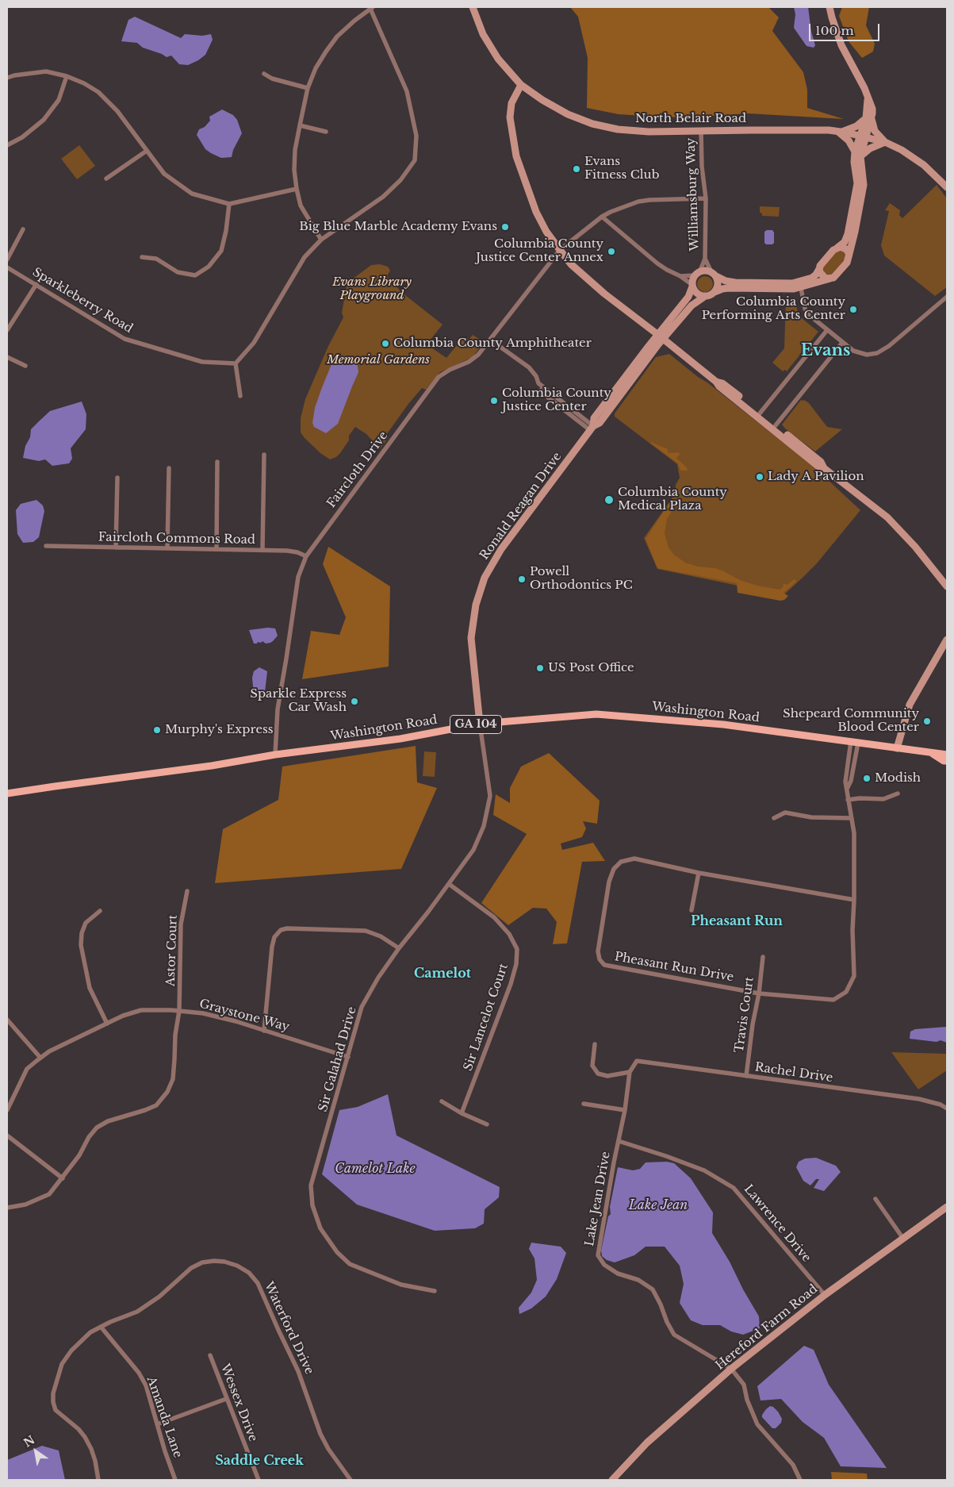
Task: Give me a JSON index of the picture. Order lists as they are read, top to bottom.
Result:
{
  "streets": {
    "main road": ["Washington Road", "GA 104"],
    "street": [
      "North Belair Road",
      "Williamsburg Way",
      "Sparkleberry Road",
      "Faircloth Drive",
      "Ronald Reagan Drive",
      "Faircloth Commons Road",
      "Astor Court",
      "Pheasant Run Drive",
      "Travis Court",
      "Graystone Way",
      "Sir Lancelot Court",
      "Sir Galahad Drive",
      "Rachel Drive",
      "Lake Jean Drive",
      "Lawrence Drive",
      "Hereford Farm Road",
      "Waterford Drive",
      "Wessex Drive",
      "Amanda Lane"
    ]
  },
  "crossings": [
    ["North Belair Road", "Williamsburg Way"],
    ["North Belair Road", "Ronald Reagan Drive"],
    ["Williamsburg Way", "Faircloth Drive"],
    ["Williamsburg Way", "Ronald Reagan Drive"],
    ["Faircloth Drive", "Faircloth Commons Road"],
    ["Faircloth Drive", "Washington Road"],
    ["Ronald Reagan Drive", "Washington Road"],
    ["Ronald Reagan Drive", "Sir Galahad Drive"],
    ["Washington Road", "Pheasant Run Drive"],
    ["Washington Road", "Sir Galahad Drive"],
    ["Astor Court", "Graystone Way"],
    ["Pheasant Run Drive", "Travis Court"],
    ["Travis Court", "Rachel Drive"],
    ["Graystone Way", "Sir Galahad Drive"],
    ["Sir Lancelot Court", "Sir Galahad Drive"],
    ["Rachel Drive", "Lake Jean Drive"],
    ["Lake Jean Drive", "Lawrence Drive"],
    ["Lake Jean Drive", "Hereford Farm Road"],
    ["Lawrence Drive", "Hereford Farm Road"],
    ["Waterford Drive", "Amanda Lane"]
  ],
  "districts": [
    "Evans",
    "Pheasant Run",
    "Camelot",
    "Saddle Creek"
  ],
  "water": ["Camelot Lake", "Lake Jean"],
  "parks": ["Evans Library Playground", "Memorial Gardens"],
  "places": [
    "Evans Fitness Club",
    "Big Blue Marble Academy Evans",
    "Columbia County Justice Center Annex",
    "Columbia County Performing Arts Center",
    "Columbia County Amphitheater",
    "Columbia County Justice Center",
    "Lady A Pavilion",
    "Columbia County Medical Plaza",
    "Powell Orthodontics PC",
    "US Post Office",
    "Sparkle Express Car Wash",
    "Shepeard Community Blood Center",
    "Murphy's Express",
    "Modish"
  ],
  "scale_bar": "100 m",
  "north": "top left"
}
